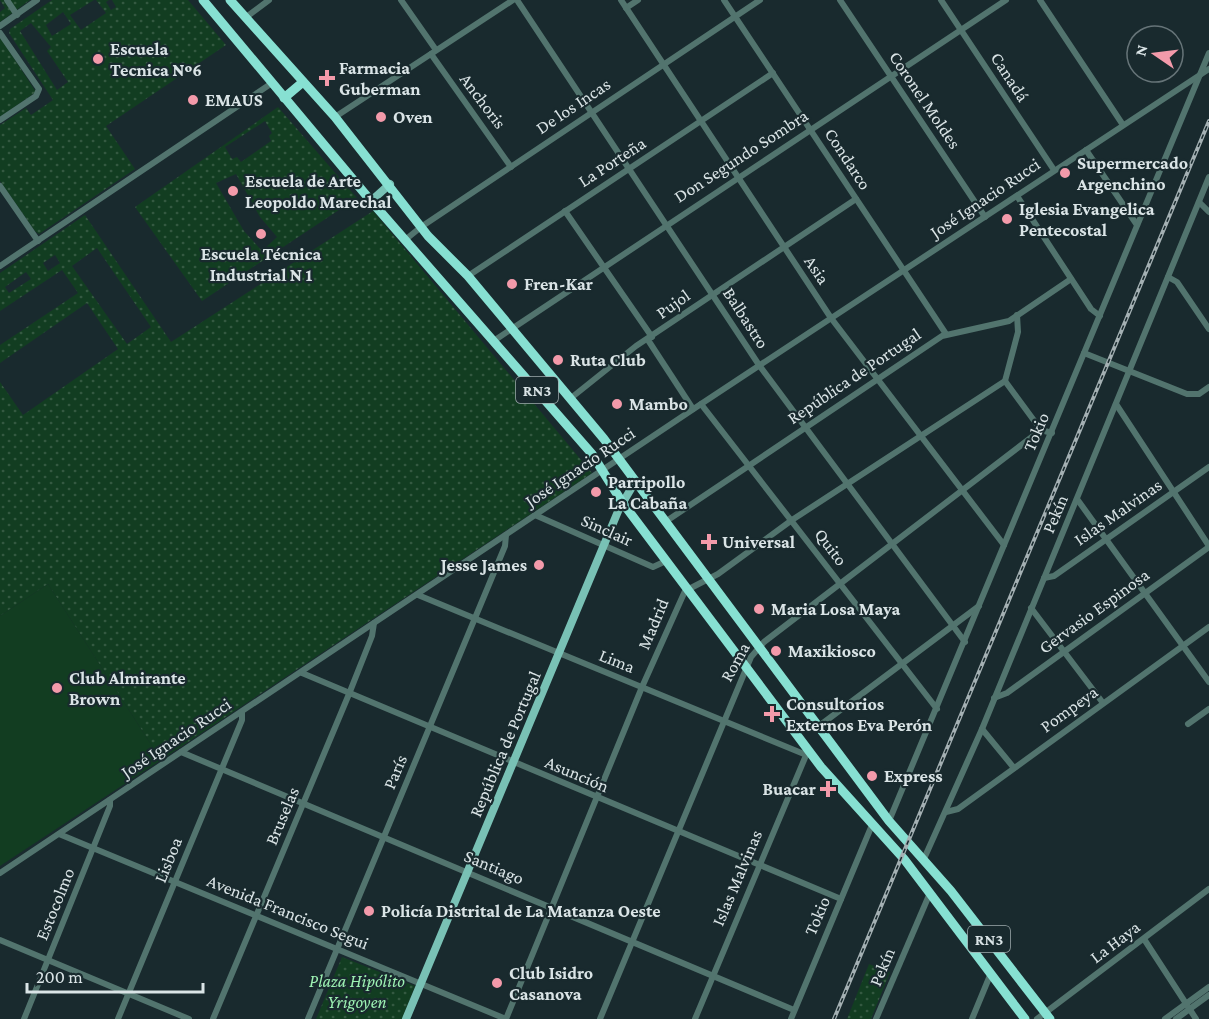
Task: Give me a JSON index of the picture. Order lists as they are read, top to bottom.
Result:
{
  "streets": {
    "highway": ["RN3"],
    "main road": ["República de Portugal"],
    "street": [
      "Canadá",
      "Coronel Moldes",
      "Anchoris",
      "De los Incas",
      "Don Segundo Sombra",
      "Condarco",
      "La Porteña",
      "José Ignacio Rucci",
      "Asia",
      "Pujol",
      "Balbastro",
      "Tokio",
      "Islas Malvinas",
      "Pekín",
      "Sinclair",
      "Quito",
      "Gervasio Espinosa",
      "Madrid",
      "Lima",
      "Roma",
      "Pompeya",
      "París",
      "Asunción",
      "Bruselas",
      "Lisboa",
      "Santiago",
      "Estocolmo",
      "Avenida Francisco Segui",
      "La Haya"
    ]
  },
  "crossings": [
    ["Canadá", "Don Segundo Sombra"],
    ["Canadá", "José Ignacio Rucci"],
    ["Coronel Moldes", "Don Segundo Sombra"],
    ["Coronel Moldes", "José Ignacio Rucci"],
    ["Anchoris", "De los Incas"],
    ["De los Incas", "Condarco"],
    ["De los Incas", "Asia"],
    ["De los Incas", "Balbastro"],
    ["De los Incas", "RN3"],
    ["Don Segundo Sombra", "Condarco"],
    ["Don Segundo Sombra", "Asia"],
    ["Don Segundo Sombra", "Balbastro"],
    ["Don Segundo Sombra", "RN3"],
    ["Condarco", "La Porteña"],
    ["Condarco", "José Ignacio Rucci"],
    ["Condarco", "Pujol"],
    ["Condarco", "República de Portugal"],
    ["La Porteña", "Asia"],
    ["La Porteña", "Balbastro"],
    ["La Porteña", "RN3"],
    ["José Ignacio Rucci", "Asia"],
    ["José Ignacio Rucci", "Balbastro"],
    ["José Ignacio Rucci", "RN3"],
    ["José Ignacio Rucci", "Tokio"],
    ["José Ignacio Rucci", "Sinclair"],
    ["José Ignacio Rucci", "Quito"],
    ["José Ignacio Rucci", "Lima"],
    ["José Ignacio Rucci", "París"],
    ["José Ignacio Rucci", "Asunción"],
    ["José Ignacio Rucci", "Bruselas"],
    ["José Ignacio Rucci", "Lisboa"],
    ["José Ignacio Rucci", "Santiago"],
    ["José Ignacio Rucci", "Estocolmo"],
    ["José Ignacio Rucci", "Avenida Francisco Segui"],
    ["Asia", "Pujol"],
    ["Asia", "República de Portugal"],
    ["Asia", "Tokio"],
    ["Asia", "Madrid"],
    ["Asia", "Roma"],
    ["Pujol", "Balbastro"],
    ["Pujol", "RN3"],
    ["Balbastro", "República de Portugal"],
    ["Balbastro", "Tokio"],
    ["Balbastro", "Madrid"],
    ["Balbastro", "Roma"],
    ["República de Portugal", "RN3"],
    ["República de Portugal", "Sinclair"],
    ["República de Portugal", "Quito"],
    ["República de Portugal", "Lima"],
    ["República de Portugal", "Asunción"],
    ["República de Portugal", "Santiago"],
    ["República de Portugal", "Avenida Francisco Segui"],
    ["RN3", "Tokio"],
    ["RN3", "Islas Malvinas"],
    ["RN3", "Pekín"],
    ["RN3", "Sinclair"],
    ["RN3", "Madrid"],
    ["RN3", "Lima"],
    ["RN3", "Roma"],
    ["RN3", "La Haya"],
    ["Tokio", "Quito"],
    ["Tokio", "Asunción"],
    ["Tokio", "Santiago"],
    ["Islas Malvinas", "Pekín"],
    ["Islas Malvinas", "Lima"],
    ["Islas Malvinas", "Asunción"],
    ["Islas Malvinas", "Santiago"],
    ["Pekín", "Gervasio Espinosa"],
    ["Pekín", "Pompeya"],
    ["Quito", "Madrid"],
    ["Quito", "Roma"],
    ["Madrid", "Lima"],
    ["Madrid", "Asunción"],
    ["Madrid", "Santiago"],
    ["Madrid", "Avenida Francisco Segui"],
    ["Lima", "Roma"],
    ["Lima", "París"],
    ["Roma", "Asunción"],
    ["Roma", "Santiago"],
    ["París", "Asunción"],
    ["París", "Santiago"],
    ["París", "Avenida Francisco Segui"],
    ["Asunción", "Bruselas"],
    ["Bruselas", "Santiago"],
    ["Bruselas", "Avenida Francisco Segui"],
    ["Lisboa", "Santiago"],
    ["Lisboa", "Avenida Francisco Segui"],
    ["Estocolmo", "Avenida Francisco Segui"]
  ],
  "parks": ["Plaza Hipólito Yrigoyen"],
  "places": {
    "other": [
      "Escuela Tecnica Nº6",
      "EMAUS",
      "Oven",
      "Supermercado Argenchino",
      "Escuela de Arte Leopoldo Marechal",
      "Iglesia Evangelica Pentecostal",
      "Escuela Técnica Industrial N 1",
      "Fren-Kar",
      "Ruta Club",
      "Mambo",
      "Parripollo La Cabaña",
      "Jesse James",
      "Maria Losa Maya",
      "Maxikiosco",
      "Club Almirante Brown",
      "Express",
      "Policía Distrital de La Matanza Oeste",
      "Club Isidro Casanova"
    ],
    "health": [
      "Farmacia Guberman",
      "Universal",
      "Consultorios Externos Eva Perón",
      "Buacar"
    ]
  },
  "scale_bar": "200 m",
  "north": "left"
}
